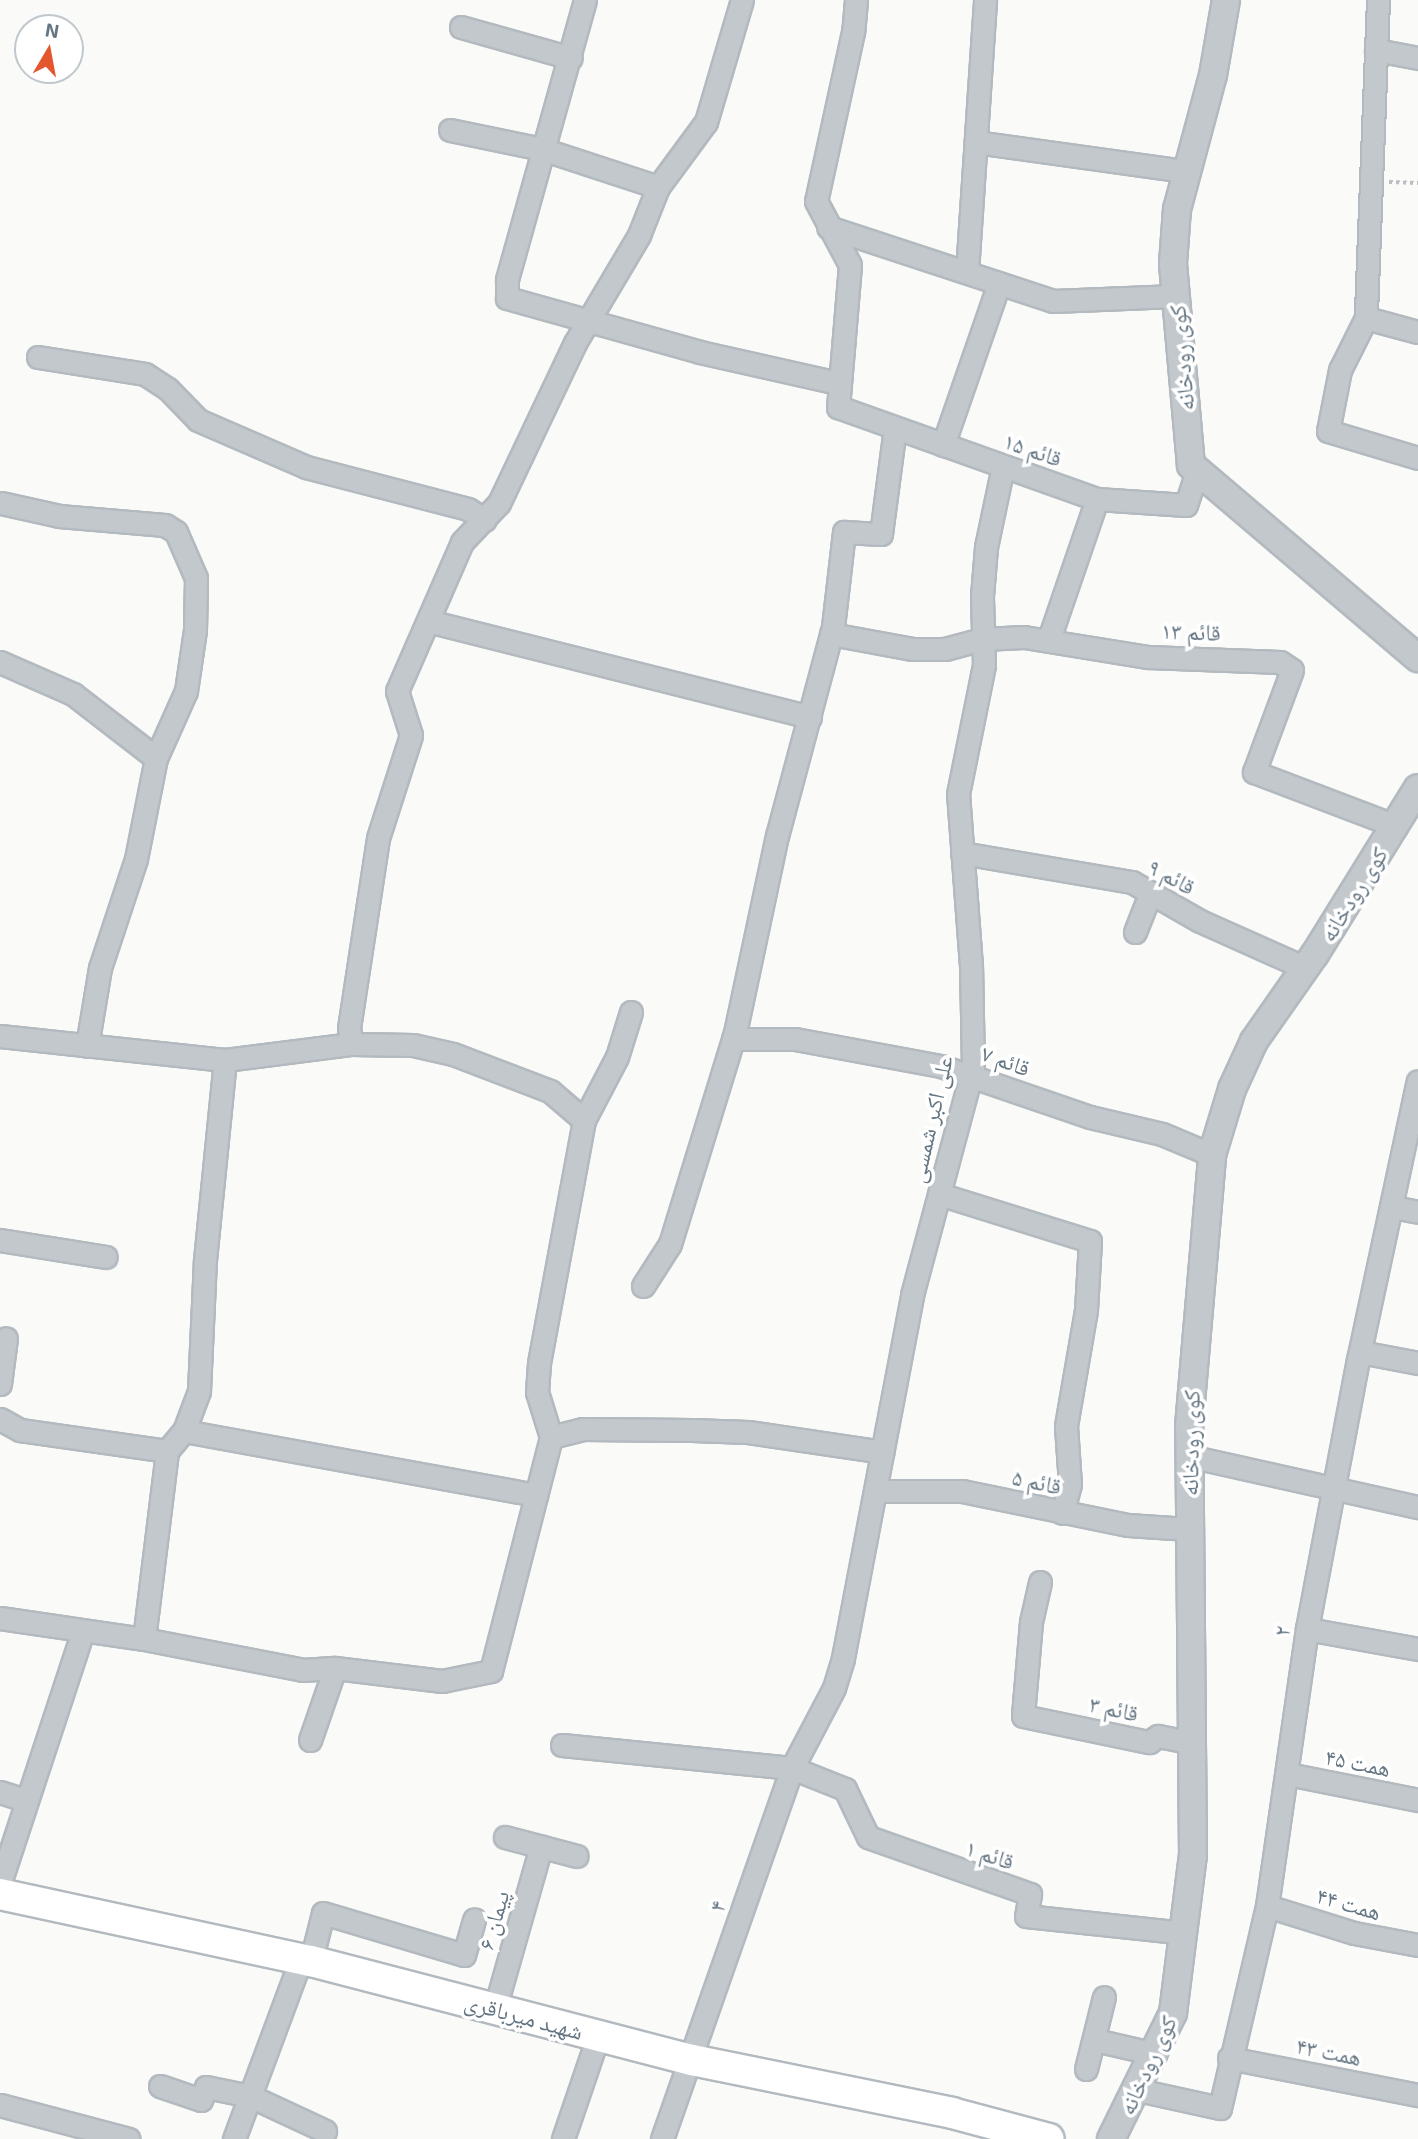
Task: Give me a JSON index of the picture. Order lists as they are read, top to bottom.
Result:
{
  "streets": {
    "main road": ["شهید میرباقری"],
    "street": [
      "کوی رودخانه",
      "قائم ۱۵",
      "قائم ۱۳",
      "قائم ۹",
      "قائم ۷",
      "علی اکبر شمسی",
      "قائم ۵",
      "۲",
      "قائم ۳",
      "همت ۴۵",
      "قائم ۱",
      "همت ۴۴",
      "۴",
      "پیمان ۶",
      "همت ۴۳"
    ]
  },
  "crossings": [
    ["کوی رودخانه", "قائم ۱۵"],
    ["کوی رودخانه", "قائم ۱۳"],
    ["کوی رودخانه", "قائم ۹"],
    ["کوی رودخانه", "قائم ۷"],
    ["کوی رودخانه", "قائم ۵"],
    ["کوی رودخانه", "۲"],
    ["کوی رودخانه", "قائم ۳"],
    ["کوی رودخانه", "قائم ۱"],
    ["قائم ۱۵", "علی اکبر شمسی"],
    ["قائم ۱۳", "علی اکبر شمسی"],
    ["قائم ۹", "علی اکبر شمسی"],
    ["قائم ۷", "علی اکبر شمسی"],
    ["علی اکبر شمسی", "قائم ۵"],
    ["علی اکبر شمسی", "قائم ۱"],
    ["علی اکبر شمسی", "۴"],
    ["۲", "همت ۴۵"],
    ["۲", "همت ۴۴"],
    ["۲", "همت ۴۳"],
    ["قائم ۱", "۴"],
    ["۴", "شهید میرباقری"],
    ["پیمان ۶", "شهید میرباقری"]
  ],
  "north": "top"
}
